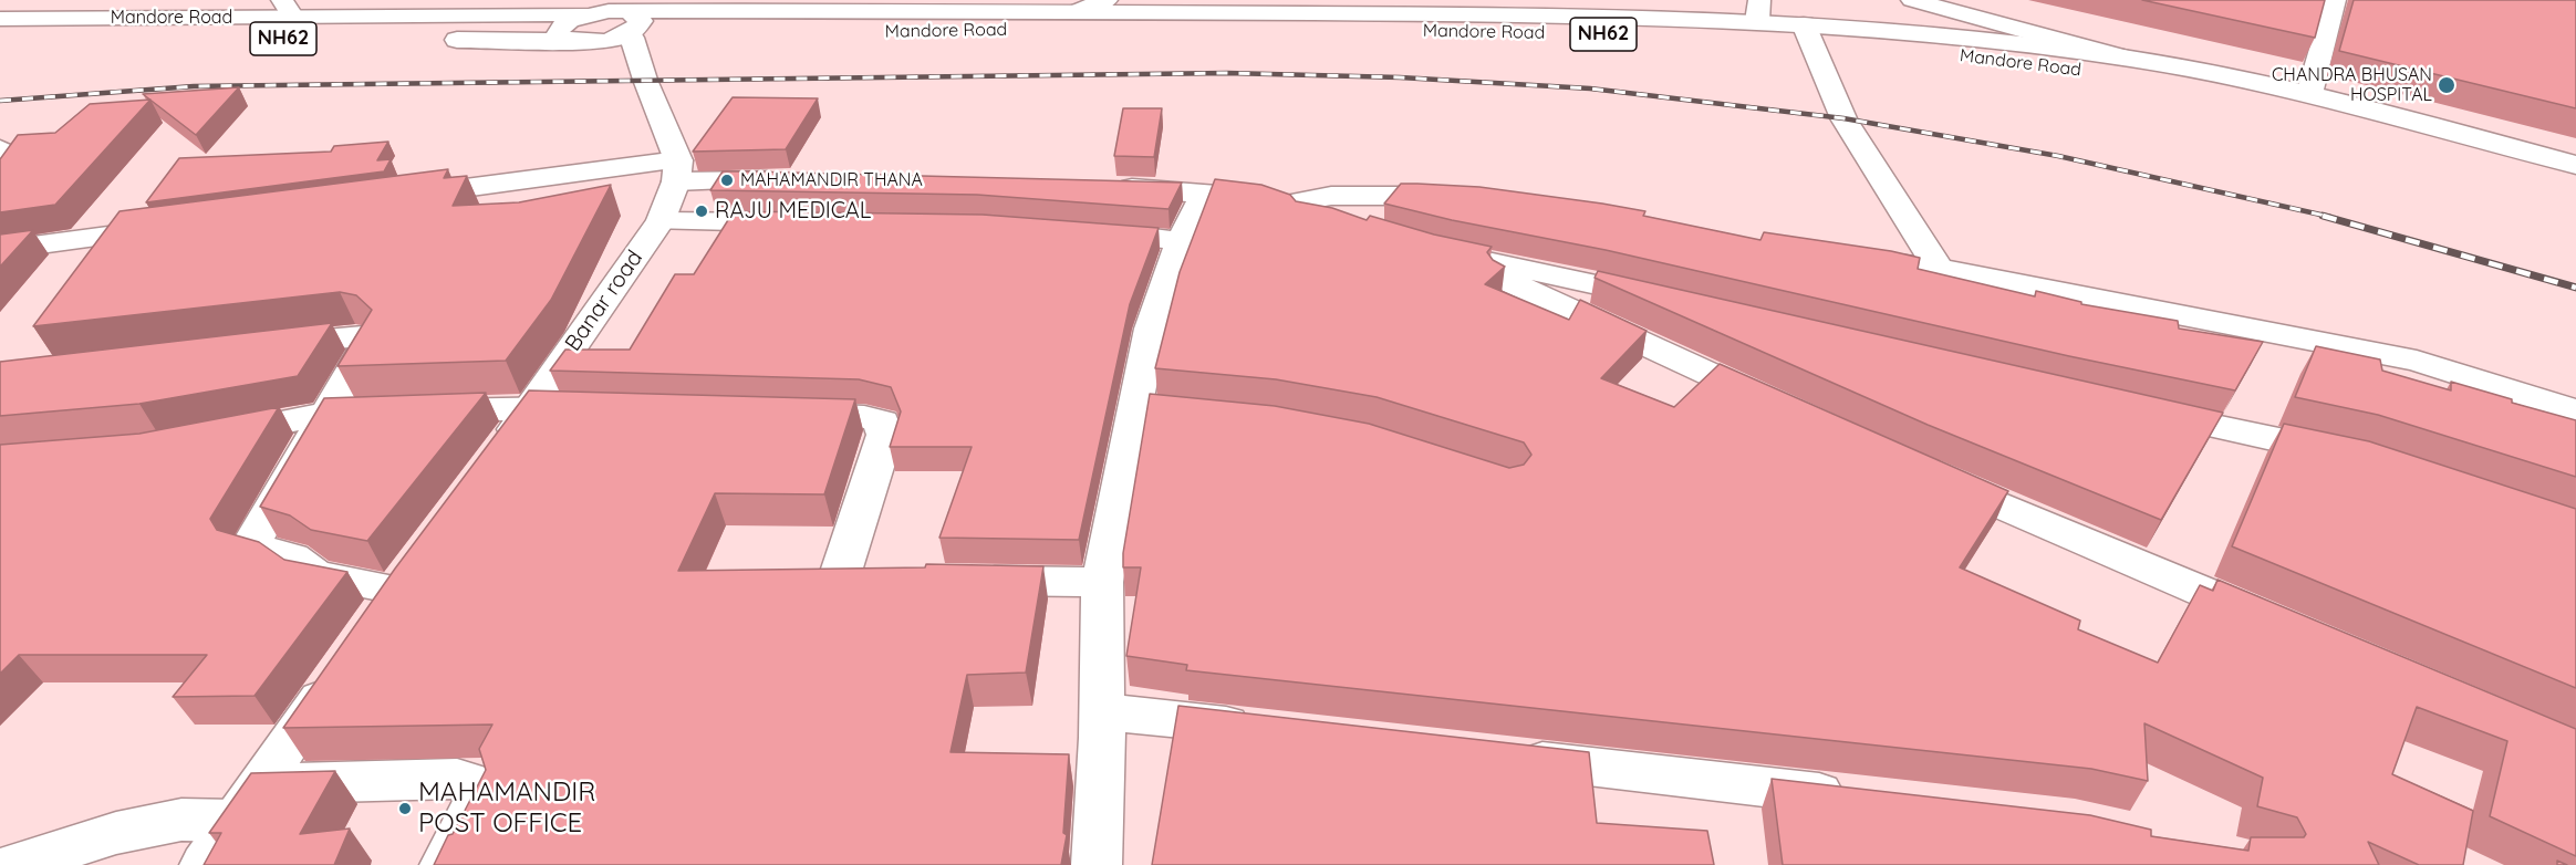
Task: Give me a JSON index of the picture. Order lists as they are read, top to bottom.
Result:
{
  "streets": {
    "main road": ["Mandore Road", "NH62", "Banar road"]
  },
  "places": [
    "CHANDRA BHUSAN HOSPITAL",
    "MAHAMANDIR THANA",
    "RAJU MEDICAL",
    "MAHAMANDIR POST OFFICE"
  ]
}
